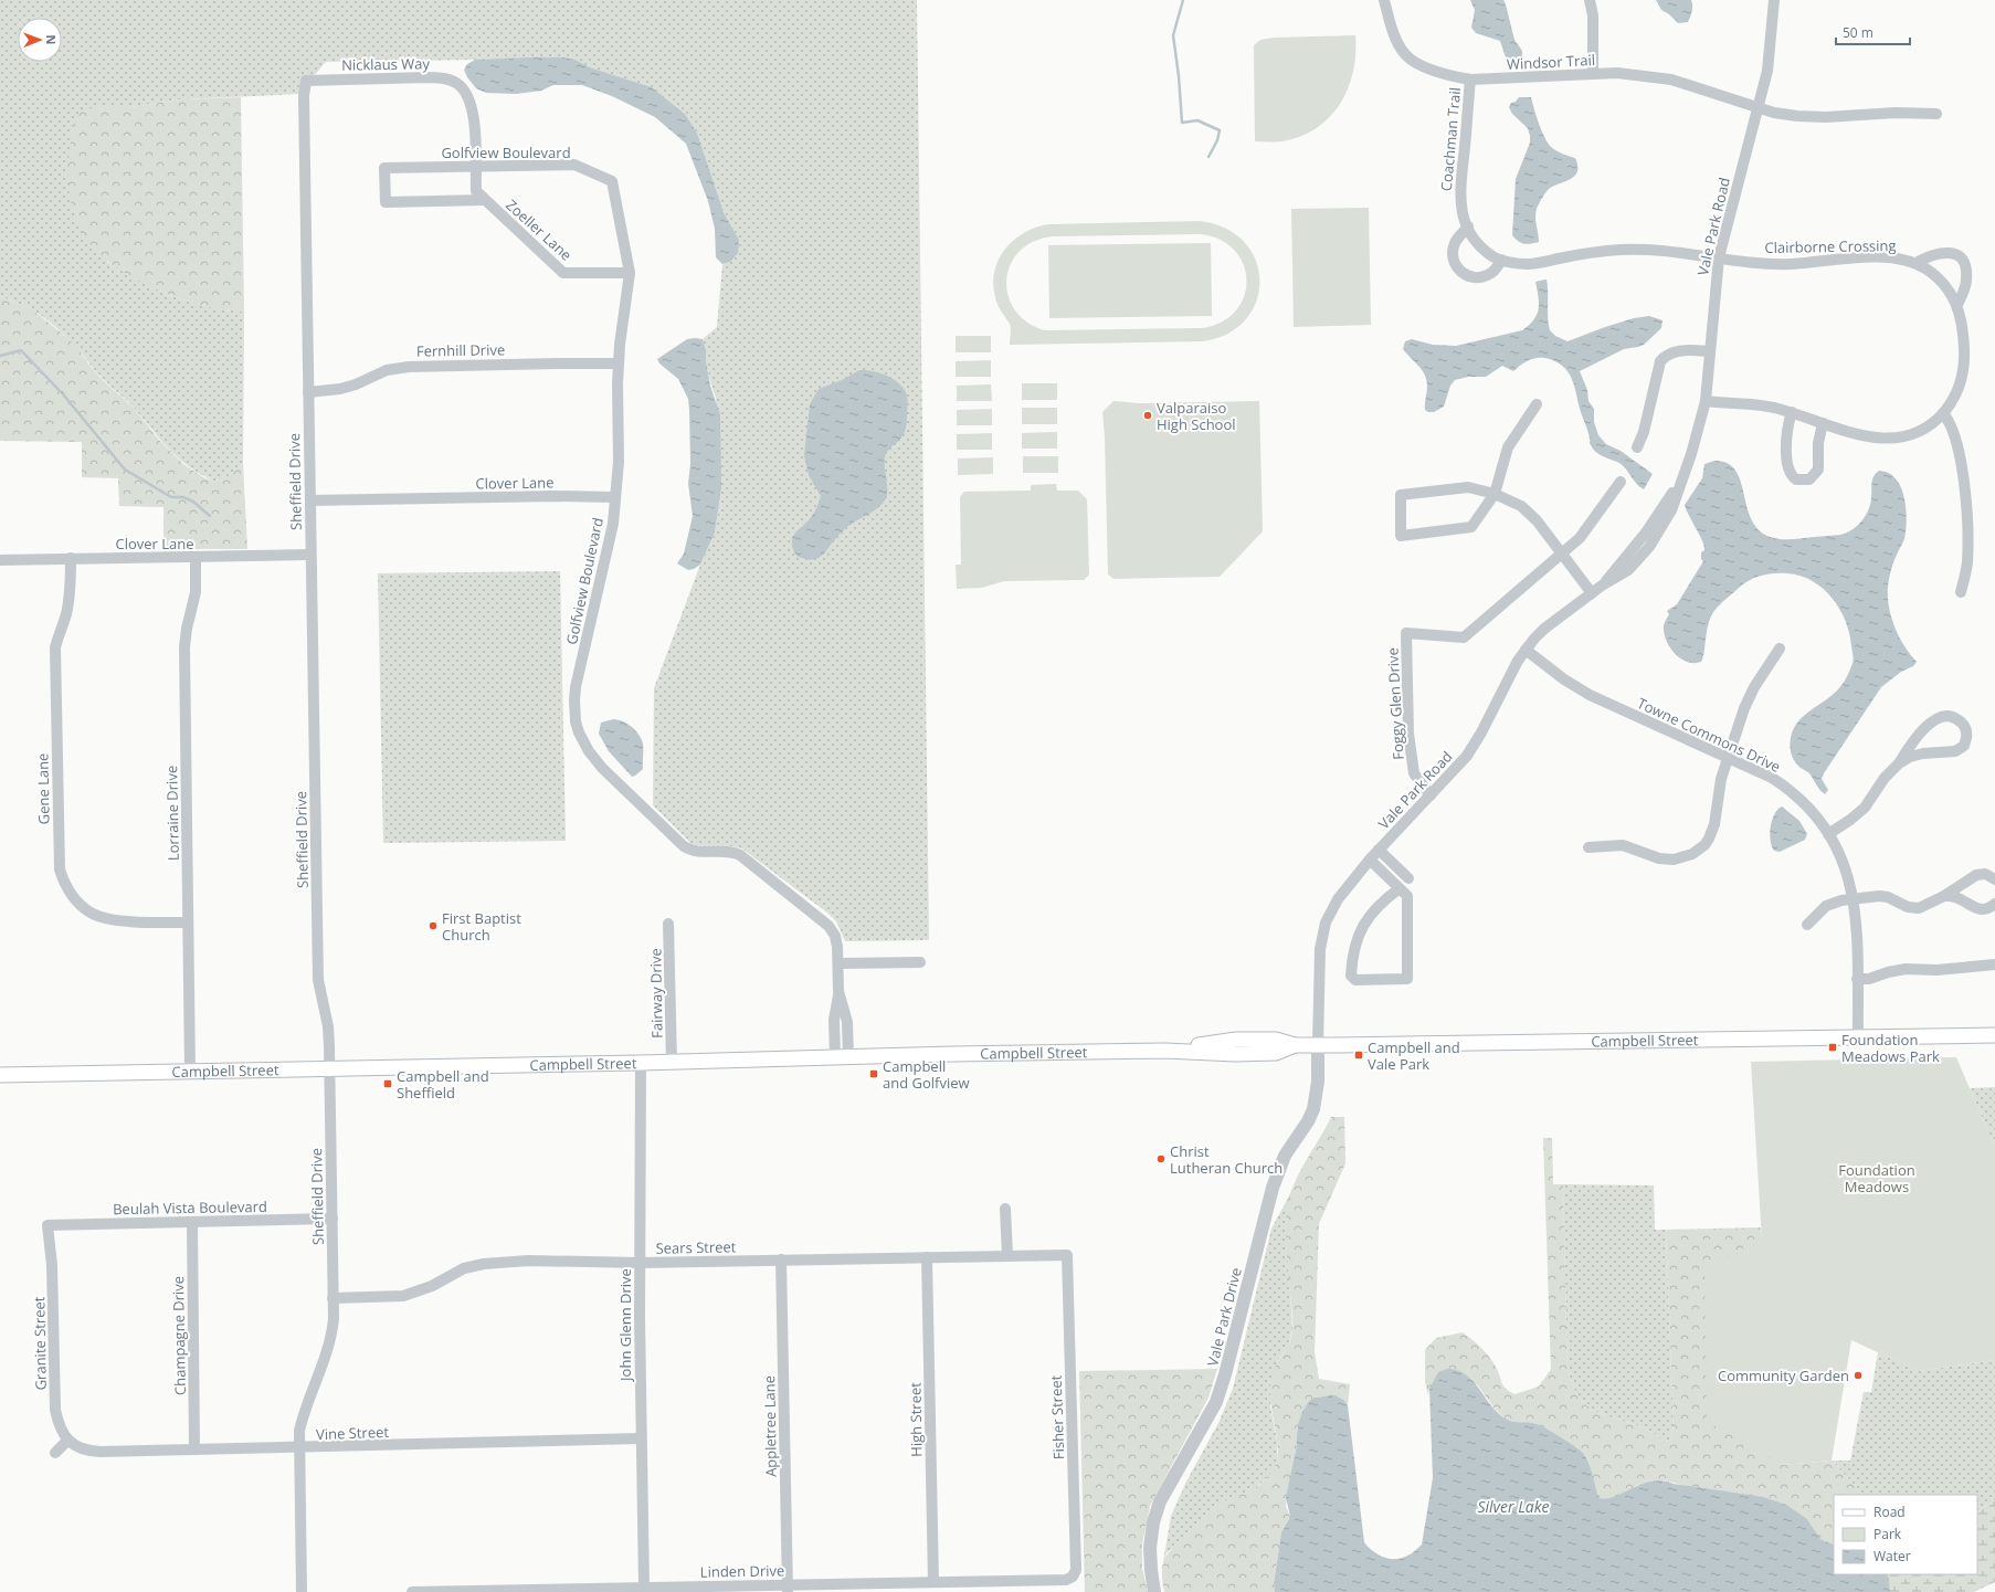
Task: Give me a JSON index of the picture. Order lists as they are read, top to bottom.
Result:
{
  "streets": {
    "main road": ["Campbell Street"],
    "street": [
      "Windsor Trail",
      "Nicklaus Way",
      "Coachman Trail",
      "Golfview Boulevard",
      "Vale Park Road",
      "Zoeller Lane",
      "Clairborne Crossing",
      "Fernhill Drive",
      "Sheffield Drive",
      "Clover Lane",
      "Foggy Glen Drive",
      "Towne Commons Drive",
      "Gene Lane",
      "Lorraine Drive",
      "Fairway Drive",
      "Beulah Vista Boulevard",
      "Sears Street",
      "Vale Park Drive",
      "John Glenn Drive",
      "Champagne Drive",
      "Granite Street",
      "Fisher Street",
      "High Street",
      "Appletree Lane",
      "Vine Street",
      "Linden Drive"
    ]
  },
  "crossings": [
    ["Windsor Trail", "Coachman Trail"],
    ["Windsor Trail", "Vale Park Road"],
    ["Nicklaus Way", "Golfview Boulevard"],
    ["Nicklaus Way", "Zoeller Lane"],
    ["Nicklaus Way", "Sheffield Drive"],
    ["Coachman Trail", "Vale Park Road"],
    ["Coachman Trail", "Clairborne Crossing"],
    ["Golfview Boulevard", "Zoeller Lane"],
    ["Golfview Boulevard", "Fernhill Drive"],
    ["Golfview Boulevard", "Clover Lane"],
    ["Golfview Boulevard", "Campbell Street"],
    ["Vale Park Road", "Clairborne Crossing"],
    ["Vale Park Road", "Foggy Glen Drive"],
    ["Vale Park Road", "Towne Commons Drive"],
    ["Vale Park Road", "Campbell Street"],
    ["Vale Park Road", "Vale Park Drive"],
    ["Fernhill Drive", "Sheffield Drive"],
    ["Sheffield Drive", "Clover Lane"],
    ["Sheffield Drive", "Campbell Street"],
    ["Sheffield Drive", "Beulah Vista Boulevard"],
    ["Sheffield Drive", "Sears Street"],
    ["Sheffield Drive", "Vine Street"],
    ["Clover Lane", "Gene Lane"],
    ["Clover Lane", "Lorraine Drive"],
    ["Towne Commons Drive", "Campbell Street"],
    ["Gene Lane", "Lorraine Drive"],
    ["Lorraine Drive", "Campbell Street"],
    ["Fairway Drive", "Campbell Street"],
    ["Campbell Street", "Vale Park Drive"],
    ["Campbell Street", "John Glenn Drive"],
    ["Beulah Vista Boulevard", "Champagne Drive"],
    ["Beulah Vista Boulevard", "Granite Street"],
    ["Sears Street", "John Glenn Drive"],
    ["Sears Street", "Fisher Street"],
    ["Sears Street", "High Street"],
    ["Sears Street", "Appletree Lane"],
    ["John Glenn Drive", "Vine Street"],
    ["John Glenn Drive", "Linden Drive"],
    ["Champagne Drive", "Vine Street"],
    ["Granite Street", "Vine Street"],
    ["Fisher Street", "Linden Drive"],
    ["High Street", "Linden Drive"],
    ["Appletree Lane", "Linden Drive"]
  ],
  "water": ["Silver Lake"],
  "parks": ["Foundation Meadows"],
  "places": {
    "other": [
      "Valparaiso High School",
      "First Baptist Church",
      "Christ Lutheran Church",
      "Community Garden"
    ],
    "transit": [
      "Foundation Meadows Park",
      "Campbell and Vale Park",
      "Campbell and Golfview",
      "Campbell and Sheffield"
    ]
  },
  "legend": ["Road", "Park", "Water"],
  "scale_bar": "50 m",
  "north": "right"
}
